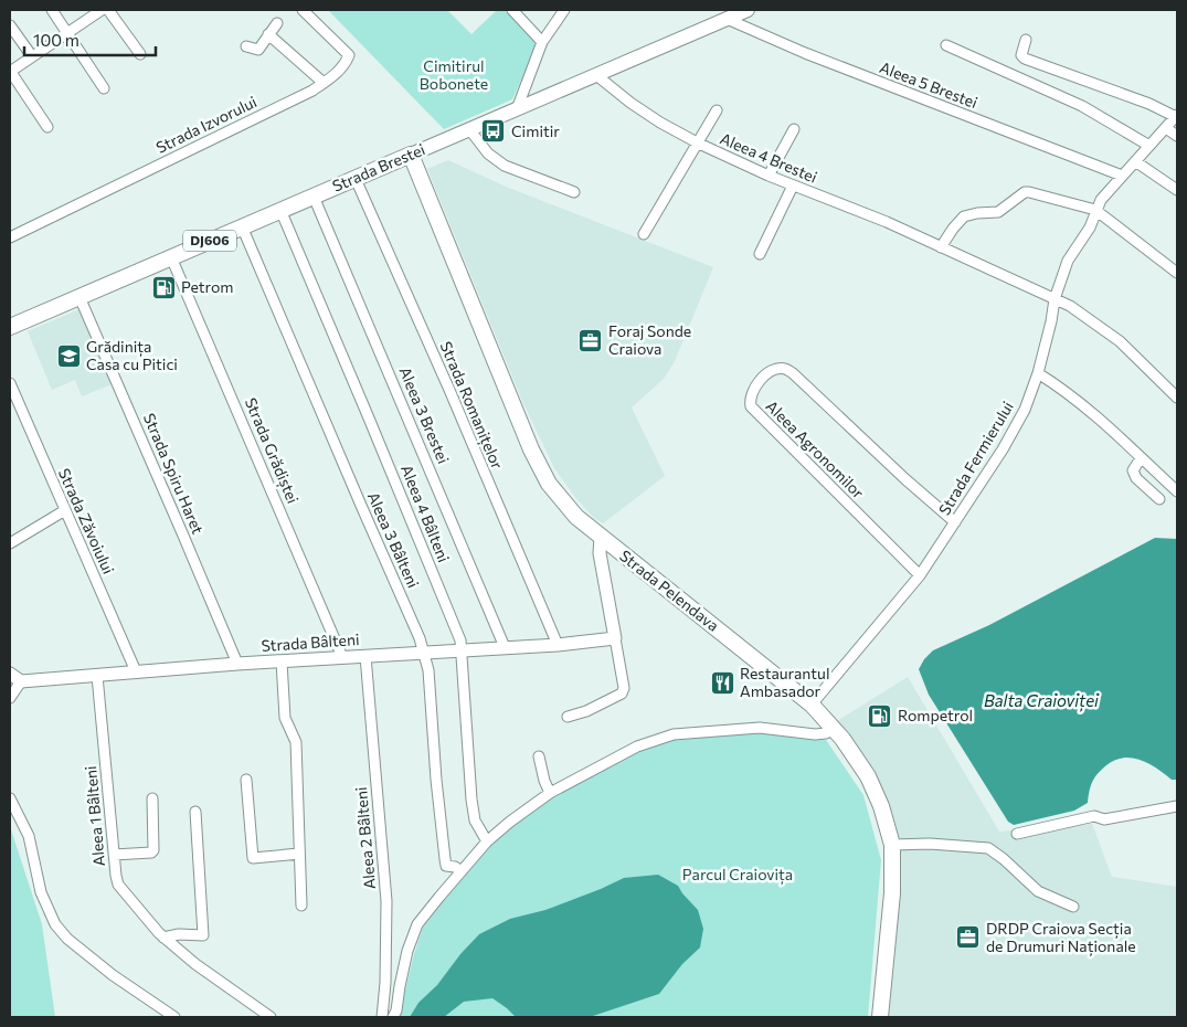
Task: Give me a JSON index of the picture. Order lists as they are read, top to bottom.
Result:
{
  "streets": {
    "main road": ["Strada Brestei", "DJ606", "Strada Pelendava"],
    "street": [
      "Aleea 5 Brestei",
      "Strada Izvorului",
      "Aleea 4 Brestei",
      "Strada Romanițelor",
      "Aleea 3 Brestei",
      "Aleea Agronomilor",
      "Strada Grădiștei",
      "Strada Fermierului",
      "Strada Spiru Haret",
      "Aleea 4 Bâlteni",
      "Strada Zăvoiului",
      "Aleea 3 Bâlteni",
      "Strada Bâlteni",
      "Aleea 1 Bâlteni",
      "Aleea 2 Bâlteni"
    ]
  },
  "crossings": [
    ["Aleea 5 Brestei", "Strada Brestei"],
    ["Aleea 5 Brestei", "Strada Fermierului"],
    ["Aleea 4 Brestei", "Strada Brestei"],
    ["Aleea 4 Brestei", "Strada Fermierului"],
    ["Strada Brestei", "Strada Romanițelor"],
    ["Strada Brestei", "Aleea 3 Brestei"],
    ["Strada Brestei", "Strada Grădiștei"],
    ["Strada Brestei", "Strada Spiru Haret"],
    ["Strada Brestei", "Aleea 4 Bâlteni"],
    ["Strada Brestei", "Aleea 3 Bâlteni"],
    ["Strada Brestei", "Strada Pelendava"],
    ["Strada Romanițelor", "Strada Bâlteni"],
    ["Aleea 3 Brestei", "Strada Bâlteni"],
    ["Aleea Agronomilor", "Strada Fermierului"],
    ["Strada Grădiștei", "Strada Bâlteni"],
    ["Strada Fermierului", "Strada Pelendava"],
    ["Strada Spiru Haret", "Strada Bâlteni"],
    ["Aleea 4 Bâlteni", "Strada Bâlteni"],
    ["Strada Zăvoiului", "Strada Bâlteni"],
    ["Aleea 3 Bâlteni", "Strada Bâlteni"],
    ["Strada Bâlteni", "Aleea 1 Bâlteni"],
    ["Strada Bâlteni", "Aleea 2 Bâlteni"]
  ],
  "water": ["Balta Craioviței"],
  "parks": ["Cimitirul Bobonete", "Parcul Craiovița"],
  "places": {
    "bus stop": ["Cimitir"],
    "fuel station": ["Petrom", "Rompetrol"],
    "office": ["Foraj Sonde Craiova", "DRDP Craiova Secția de Drumuri Naționale"],
    "school or university": ["Grădinița Casa cu Pitici"],
    "restaurant": ["Restaurantul Ambasador"]
  },
  "scale_bar": "100 m"
}
